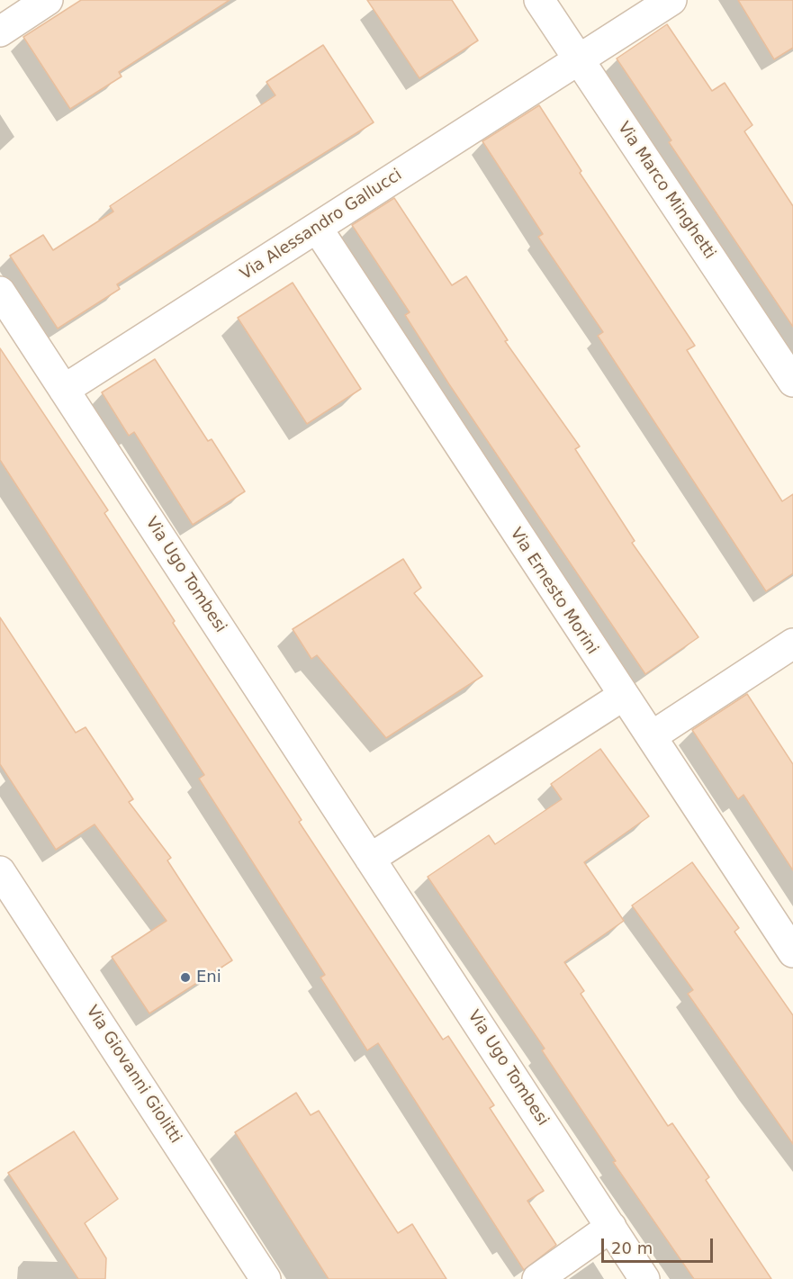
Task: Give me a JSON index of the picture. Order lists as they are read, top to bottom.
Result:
{
  "streets": {
    "street": [
      "Via Marco Minghetti",
      "Via Alessandro Gallucci",
      "Via Ugo Tombesi",
      "Via Ernesto Morini",
      "Via Giovanni Giolitti"
    ]
  },
  "crossings": [
    ["Via Marco Minghetti", "Via Alessandro Gallucci"],
    ["Via Alessandro Gallucci", "Via Ugo Tombesi"],
    ["Via Alessandro Gallucci", "Via Ernesto Morini"]
  ],
  "places": ["Eni"],
  "scale_bar": "20 m"
}
